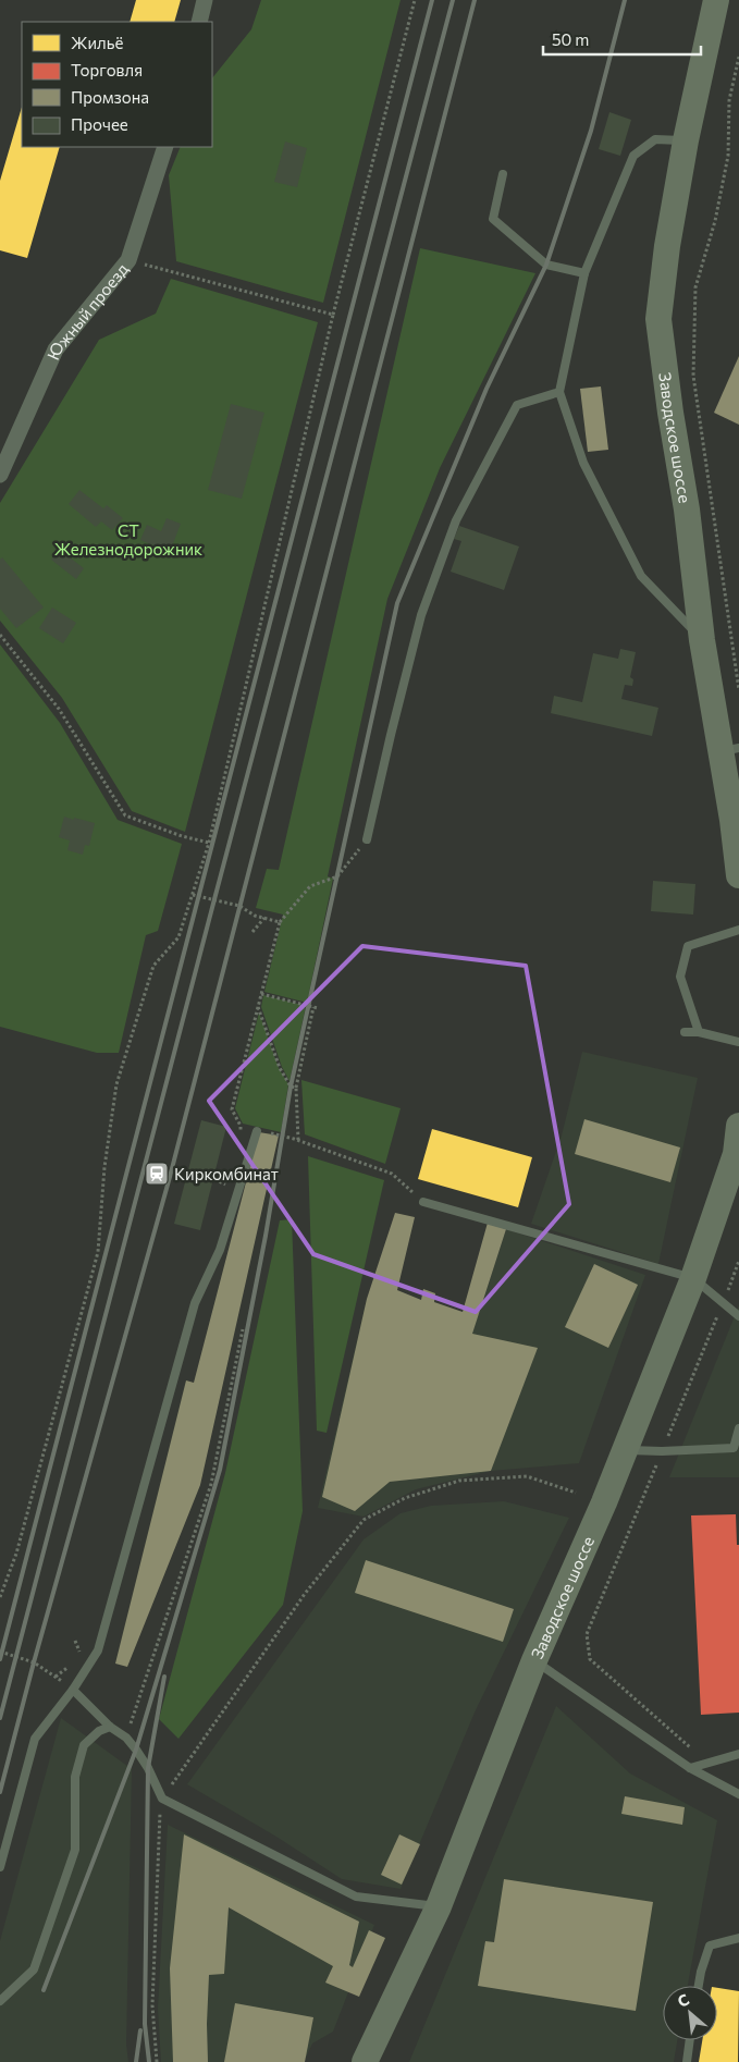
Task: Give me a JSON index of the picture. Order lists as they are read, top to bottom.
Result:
{
  "streets": {
    "main road": ["Заводское шоссе"],
    "street": ["Южный проезд"]
  },
  "parks": ["СТ Железнодорожник"],
  "places": {
    "station": ["Киркомбинат"]
  },
  "legend": [
    "Жильё",
    "Торговля",
    "Промзона",
    "Прочее"
  ],
  "scale_bar": "50 m",
  "north": "top left"
}
